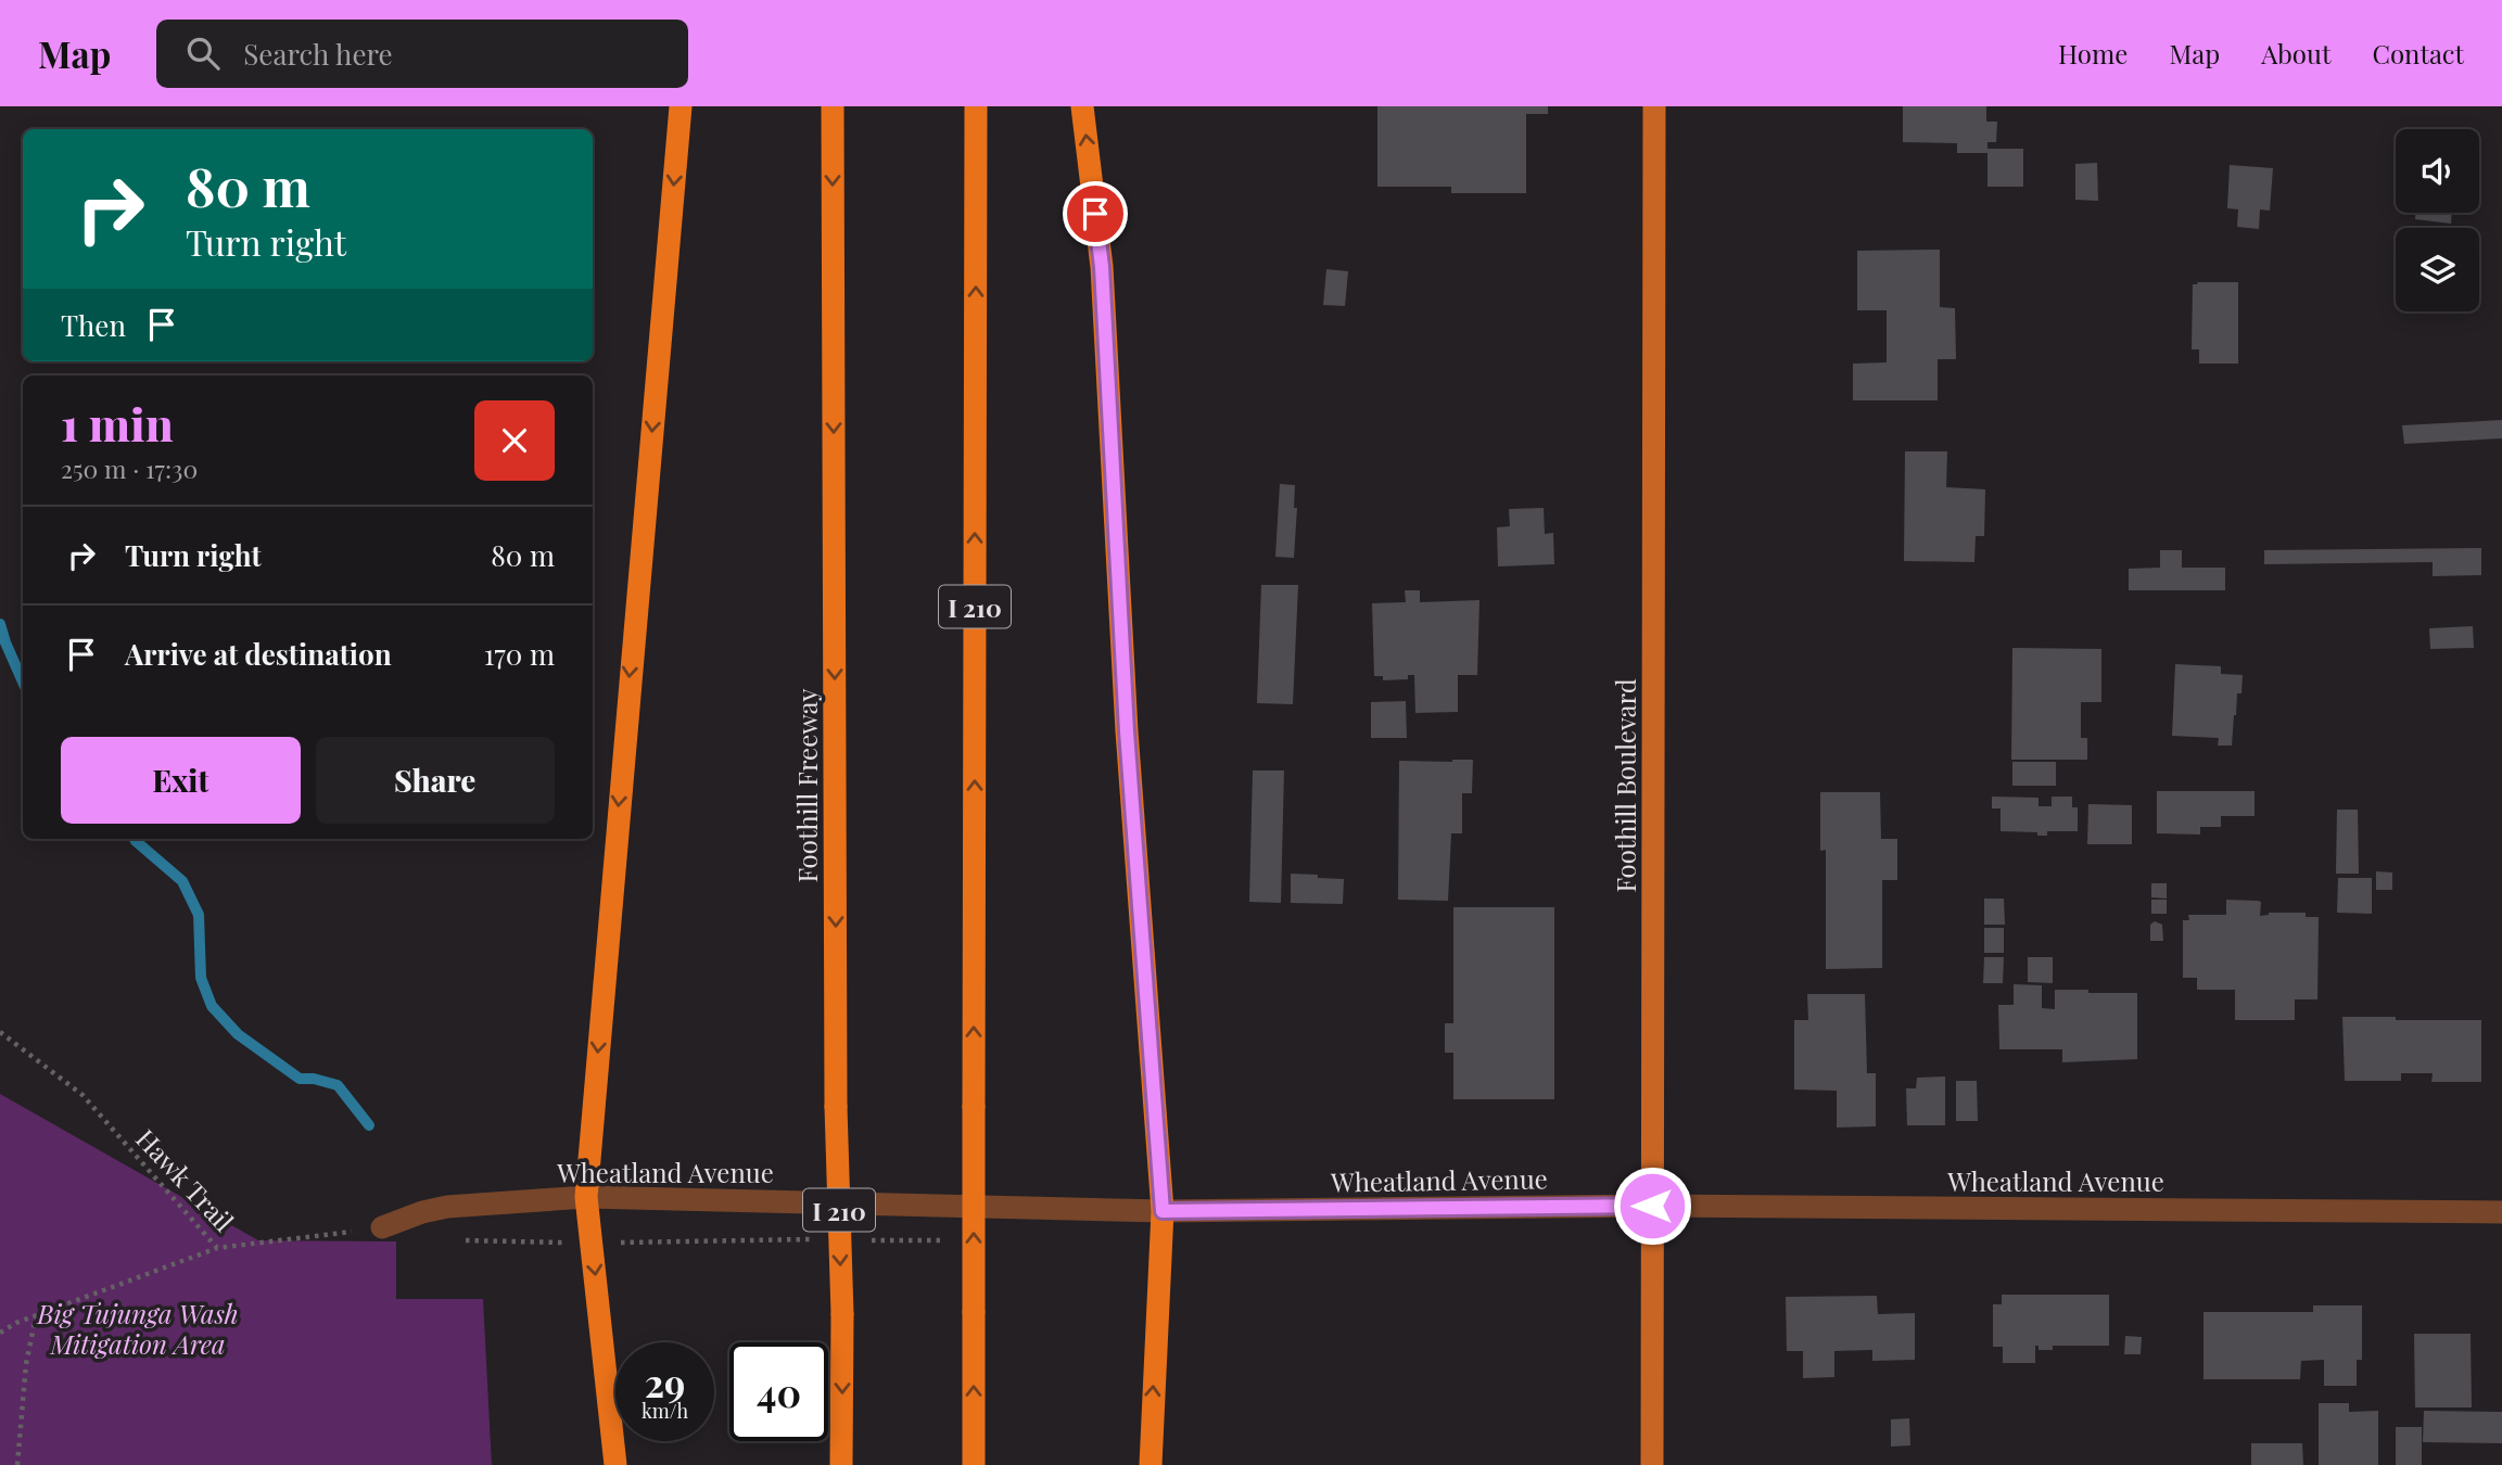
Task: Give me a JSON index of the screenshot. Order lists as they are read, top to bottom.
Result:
{
  "streets": {
    "highway": ["I 210", "Foothill Freeway"],
    "main road": ["Foothill Boulevard"],
    "street": ["Wheatland Avenue"],
    "path": ["Hawk Trail"]
  },
  "crossings": [
    ["Foothill Boulevard", "Wheatland Avenue"],
    ["Wheatland Avenue", "Hawk Trail"]
  ],
  "parks": ["Big Tujunga Wash Mitigation Area"],
  "page": {
    "header": "Map",
    "search": "Search here",
    "nav": [
      "Home",
      "Map",
      "About",
      "Contact"
    ],
    "turn": ["80 m", "Turn right"],
    "then": "Then",
    "heading": ["1 min", "250 m · 17:30"],
    "list": [
      {
        "name": "Turn right",
        "value": "80 m"
      },
      {
        "name": "Arrive at destination",
        "value": "170 m"
      }
    ],
    "buttons": ["Exit", "Share"],
    "speed": "29 km/h",
    "limit": "40"
  }
}
